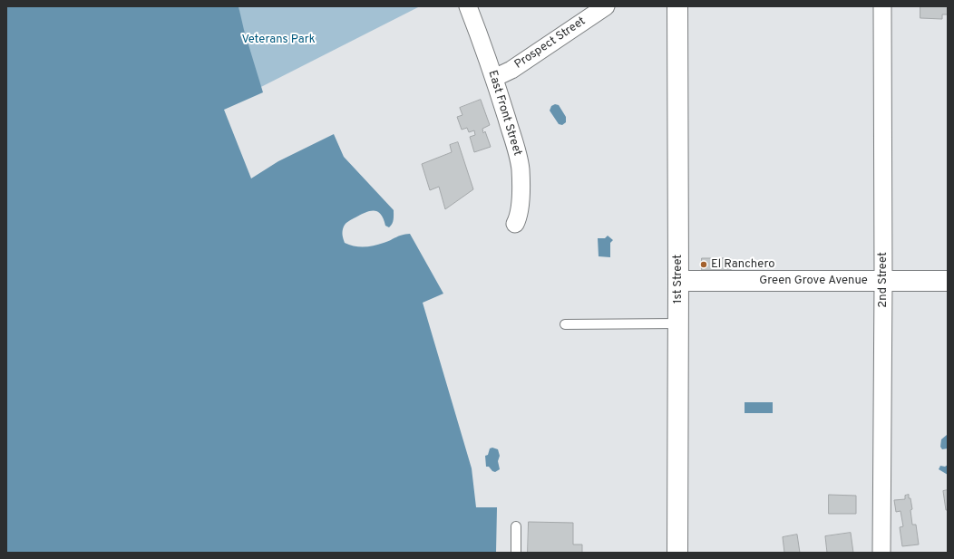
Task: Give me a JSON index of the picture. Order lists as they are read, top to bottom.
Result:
{
  "streets": {
    "main road": ["1st Street", "Green Grove Avenue"],
    "street": ["Prospect Street", "East Front Street", "2nd Street"]
  },
  "crossings": [
    ["Prospect Street", "East Front Street"],
    ["1st Street", "Green Grove Avenue"],
    ["2nd Street", "Green Grove Avenue"]
  ],
  "parks": ["Veterans Park"],
  "places": ["El Ranchero"]
}
